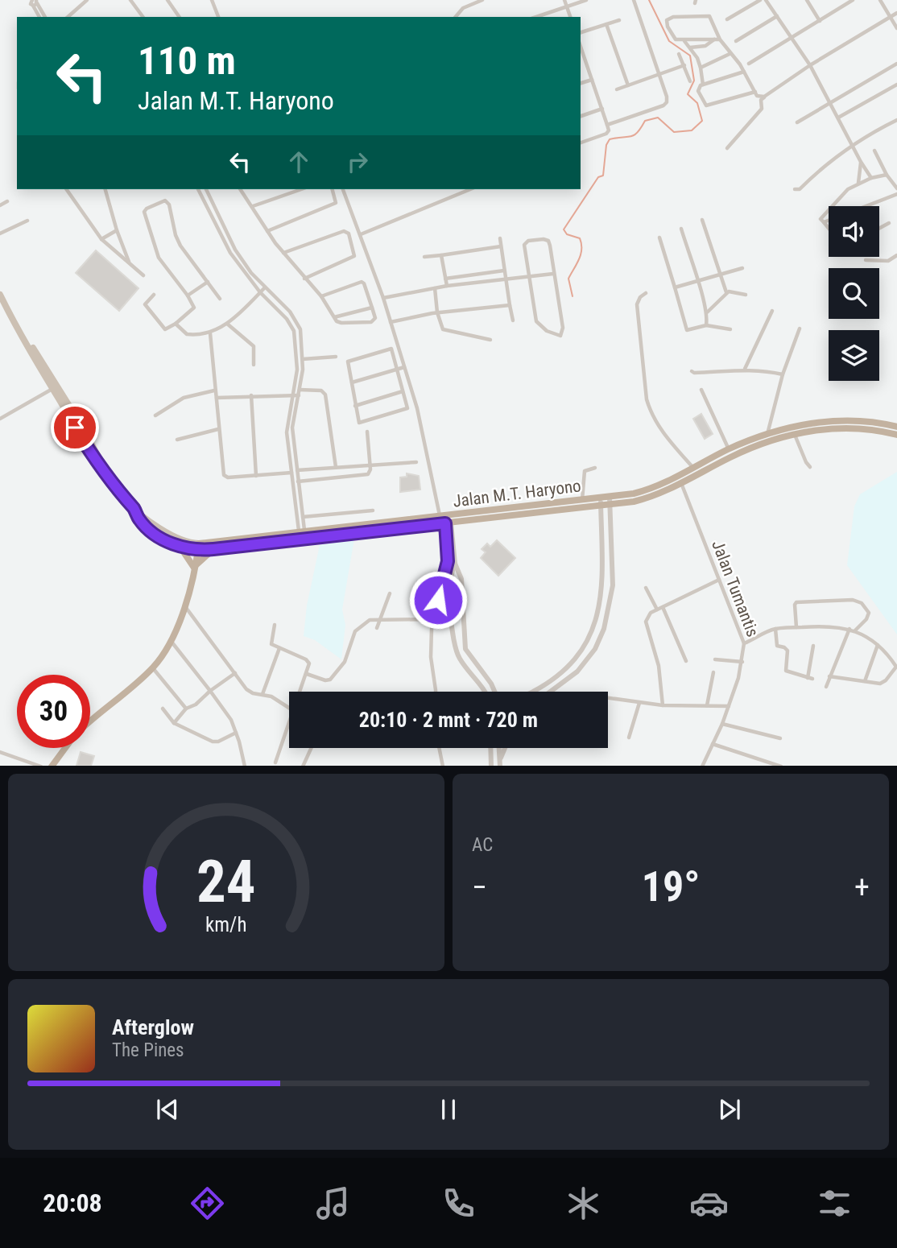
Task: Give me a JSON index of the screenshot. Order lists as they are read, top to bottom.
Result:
{
  "streets": {
    "highway": ["Jalan M.T. Haryono"],
    "street": ["Jalan Tumantis"]
  },
  "crossings": [
    ["Jalan M.T. Haryono", "Jalan Tumantis"]
  ],
  "page": {
    "turn": ["110 m", "Jalan M.T. Haryono"],
    "limit": "30",
    "trip": "20:10 · 2 mnt · 720 m",
    "tile": "AC",
    "heat": ["−", "19°", "+"],
    "song": ["Afterglow", "The Pines"],
    "tabs": "20:08",
    "gauge": ["24", "km/h"]
  }
}
